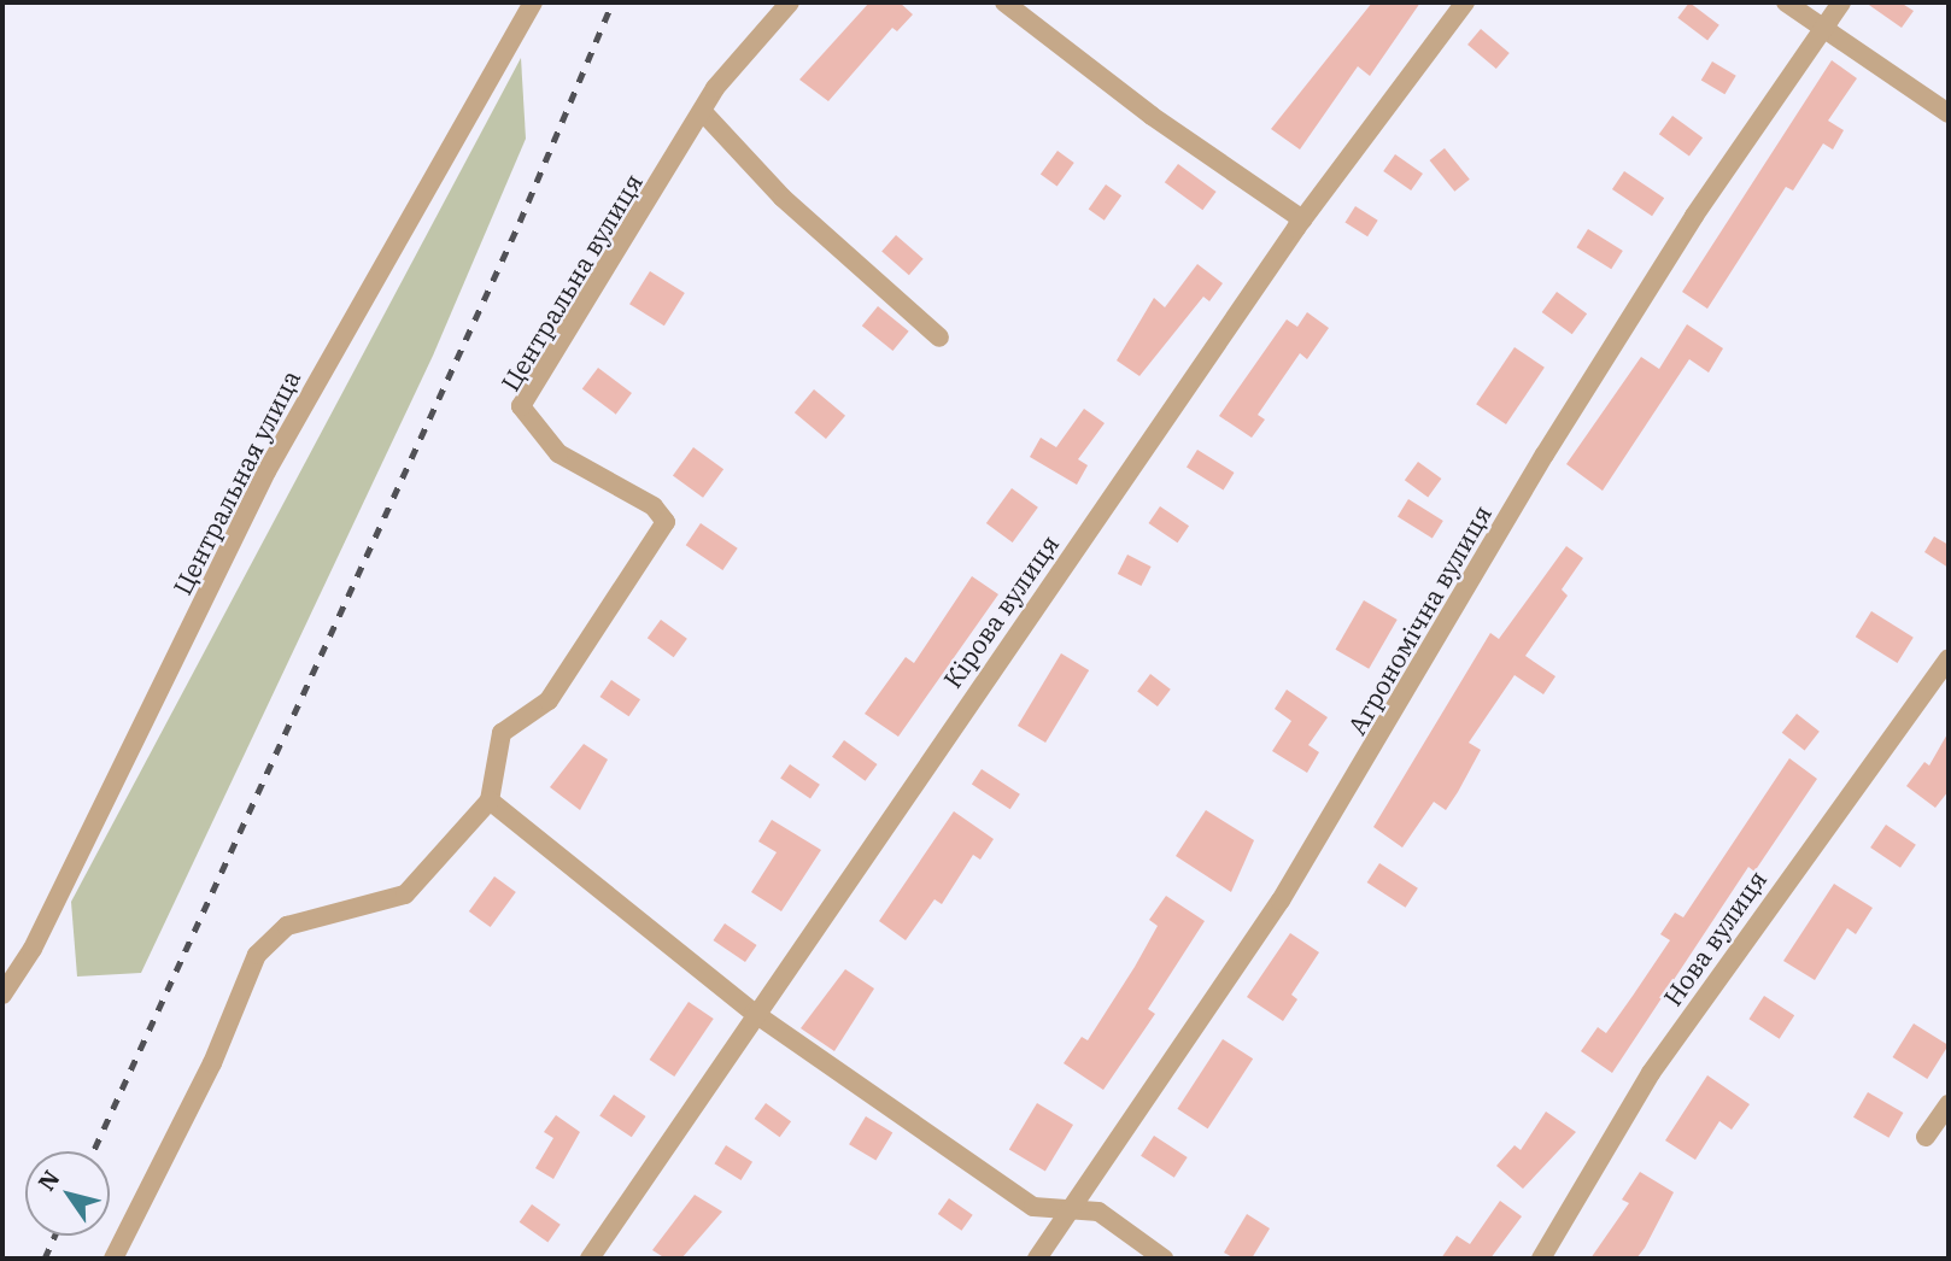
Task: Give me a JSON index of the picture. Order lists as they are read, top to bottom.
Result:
{
  "streets": {
    "street": [
      "Центральна вулиця",
      "Центральная улица",
      "Кірова вулиця",
      "Агрономічна вулиця",
      "Нова вулиця"
    ]
  },
  "north": "top left"
}
